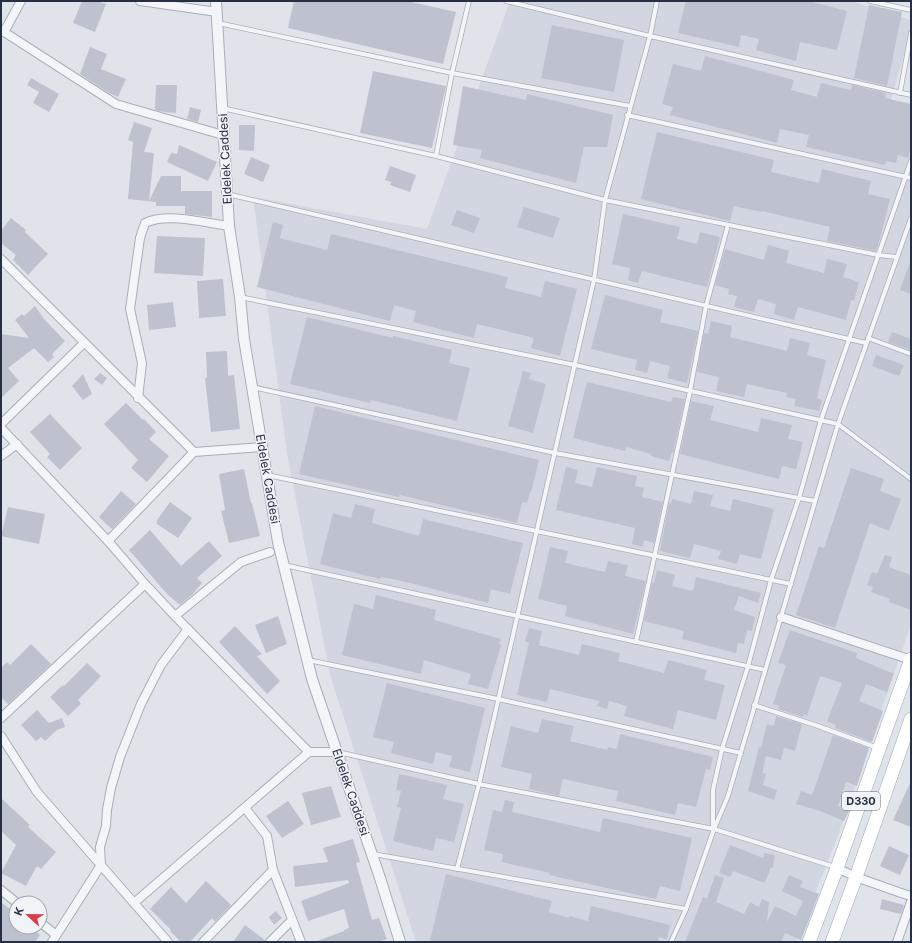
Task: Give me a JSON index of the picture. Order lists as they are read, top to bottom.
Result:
{
  "streets": {
    "main road": ["D330"],
    "street": ["Eldelek Caddesi"]
  },
  "north": "left"
}
